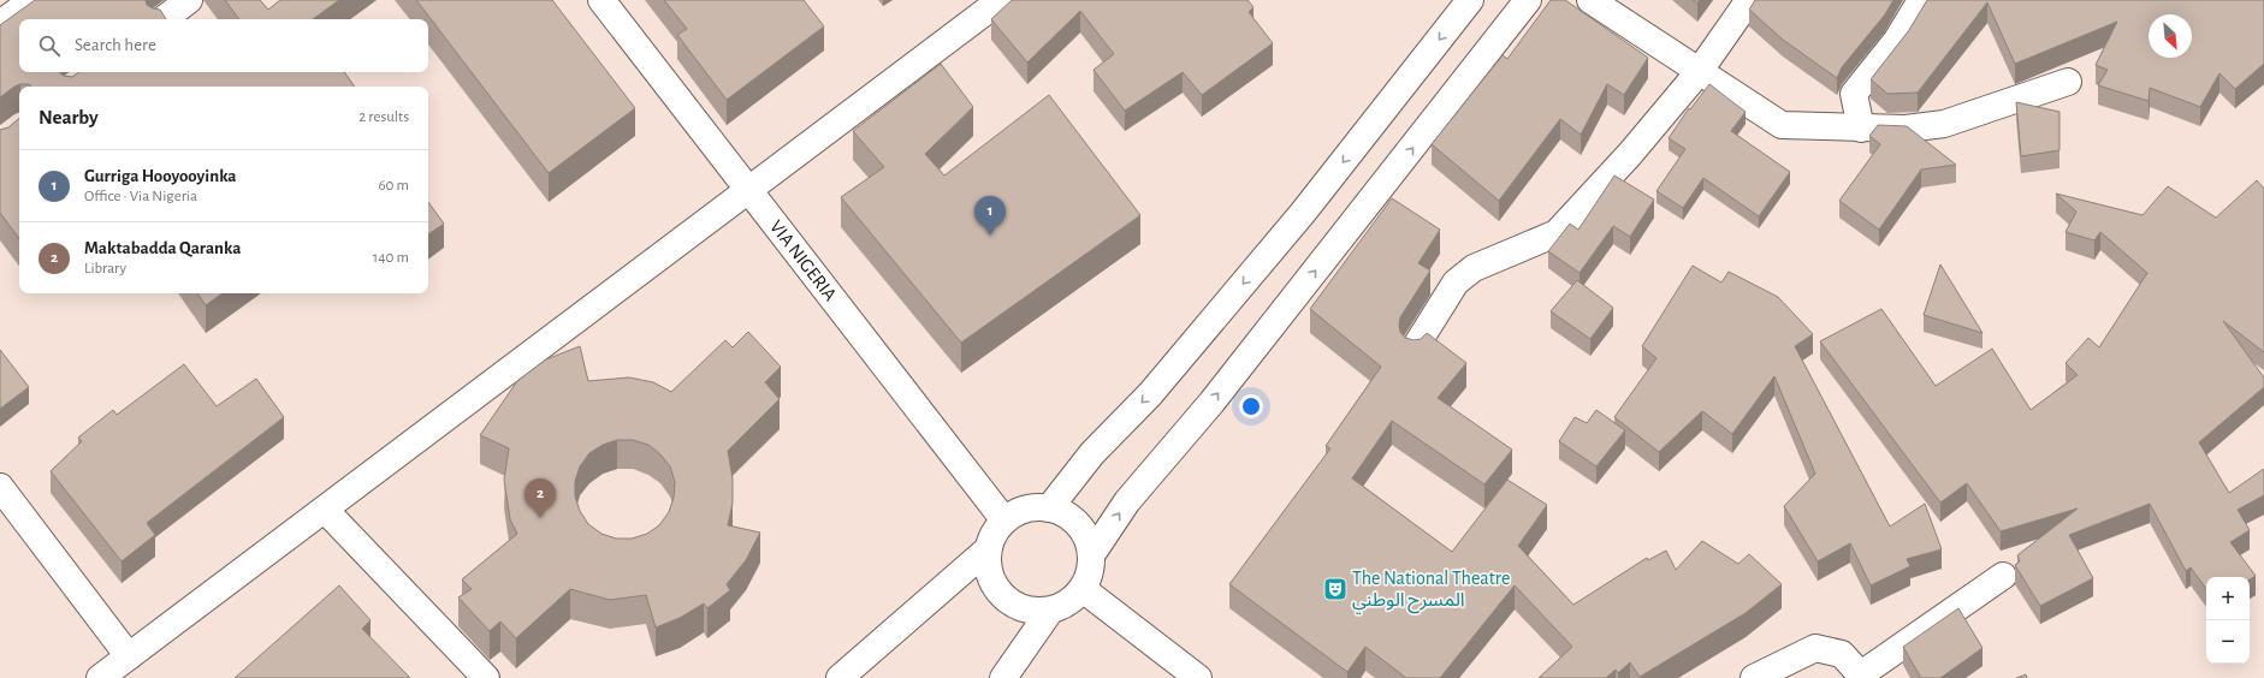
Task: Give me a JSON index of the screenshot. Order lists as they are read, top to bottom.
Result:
{
  "streets": {
    "main road": ["VIA NIGERIA"]
  },
  "places": {
    "theatre": ["The National Theatre المسرح الوطني"]
  },
  "north": "bottom right",
  "page": {
    "search": "Search here",
    "heading": ["Nearby", "2 results"],
    "list": [
      {
        "mark": "1",
        "name": "Gurriga Hooyooyinka",
        "note": "Office · Via Nigeria",
        "value": "60 m"
      },
      {
        "mark": "2",
        "name": "Maktabadda Qaranka",
        "note": "Library",
        "value": "140 m"
      }
    ],
    "pins": ["1", "2"],
    "map_buttons": ["+", "−"]
  }
}
